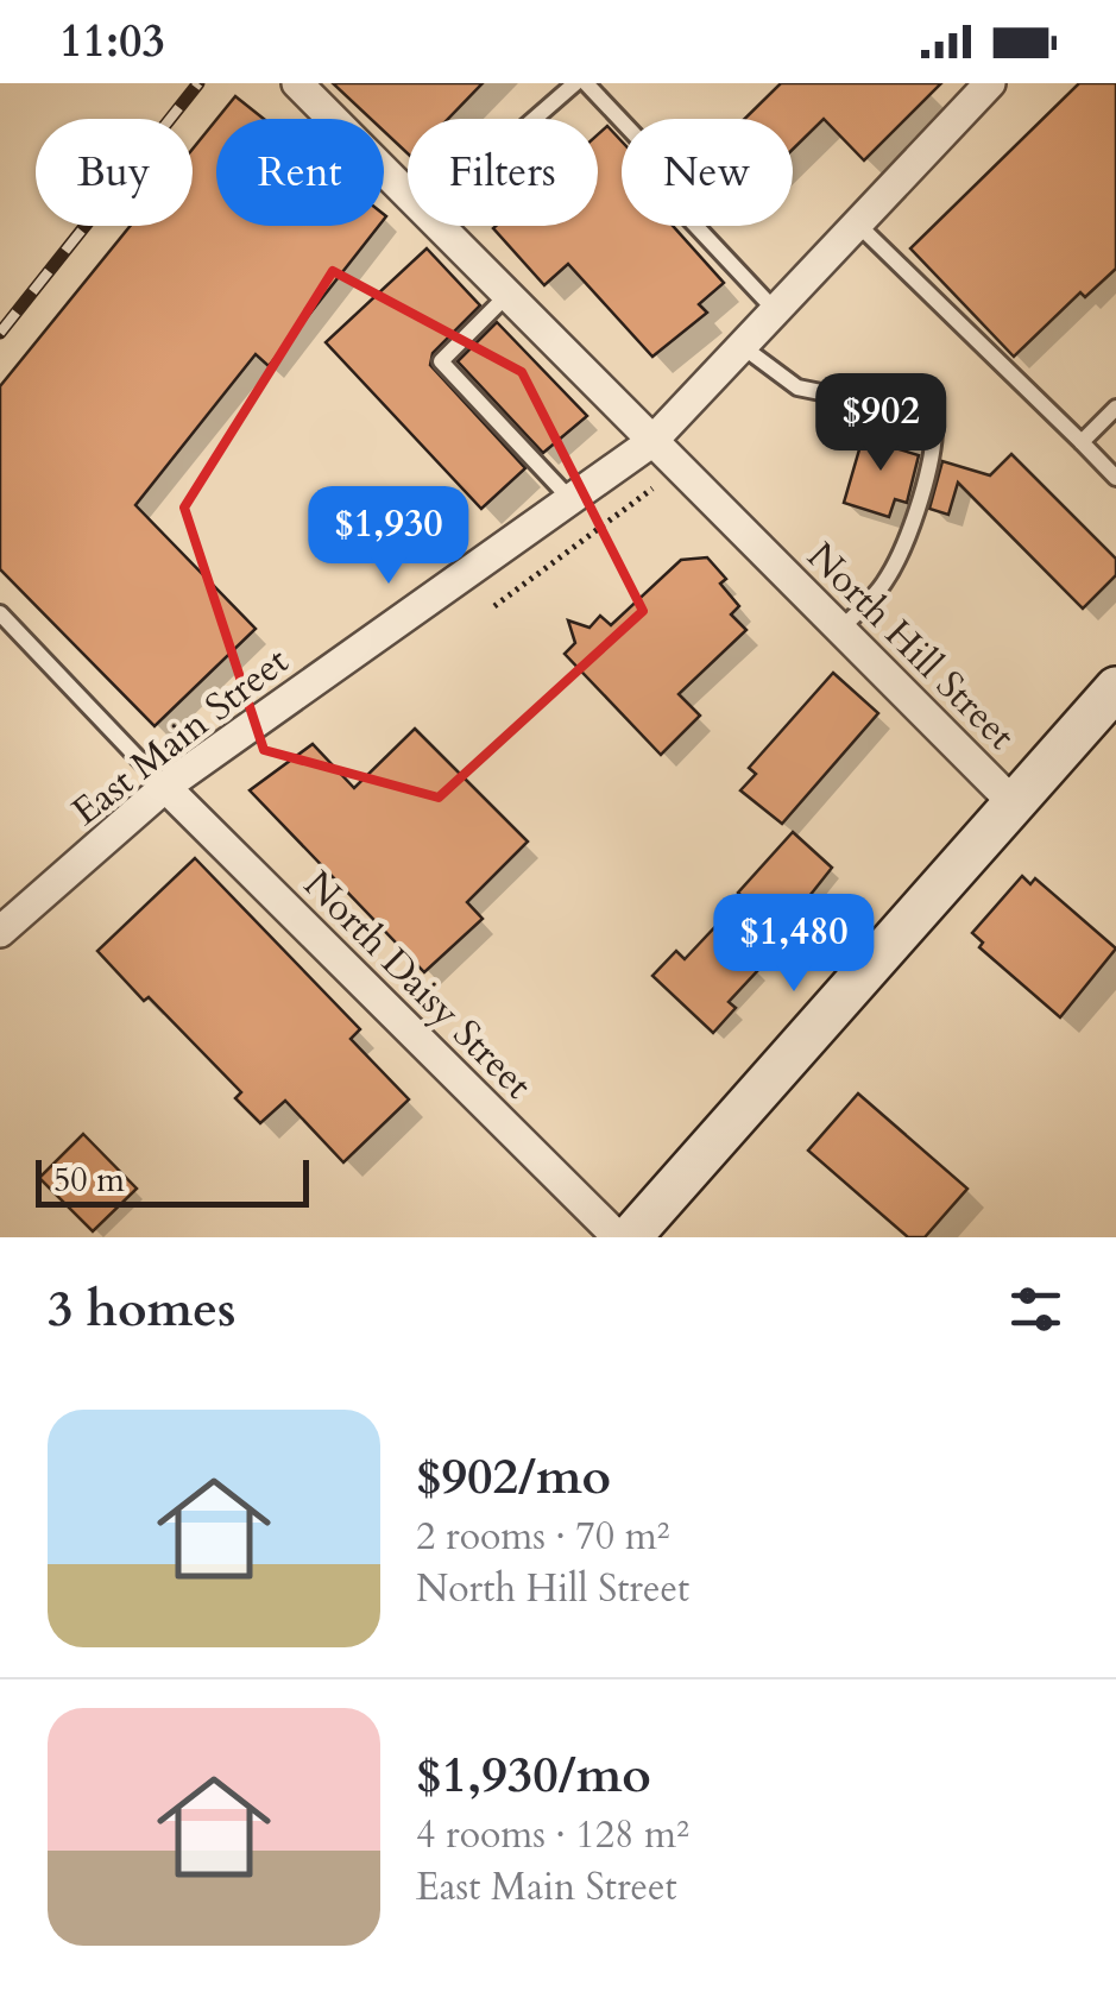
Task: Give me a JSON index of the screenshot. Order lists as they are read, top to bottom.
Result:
{
  "streets": {
    "street": ["North Hill Street", "East Main Street", "North Daisy Street"]
  },
  "crossings": [
    ["North Hill Street", "East Main Street"],
    ["East Main Street", "North Daisy Street"]
  ],
  "scale_bar": "50 m",
  "page": {
    "status": "11:03",
    "chip": [
      "Buy",
      "Rent",
      "Filters",
      "New"
    ],
    "price": ["$902", "$1,930", "$1,480"],
    "scale": "50 m",
    "heading": "3 homes",
    "list": [
      {
        "name": "$902/mo",
        "note": "2 rooms · 70 m² · North Hill Street"
      },
      {
        "name": "$1,930/mo",
        "note": "4 rooms · 128 m² · East Main Street"
      }
    ]
  }
}
